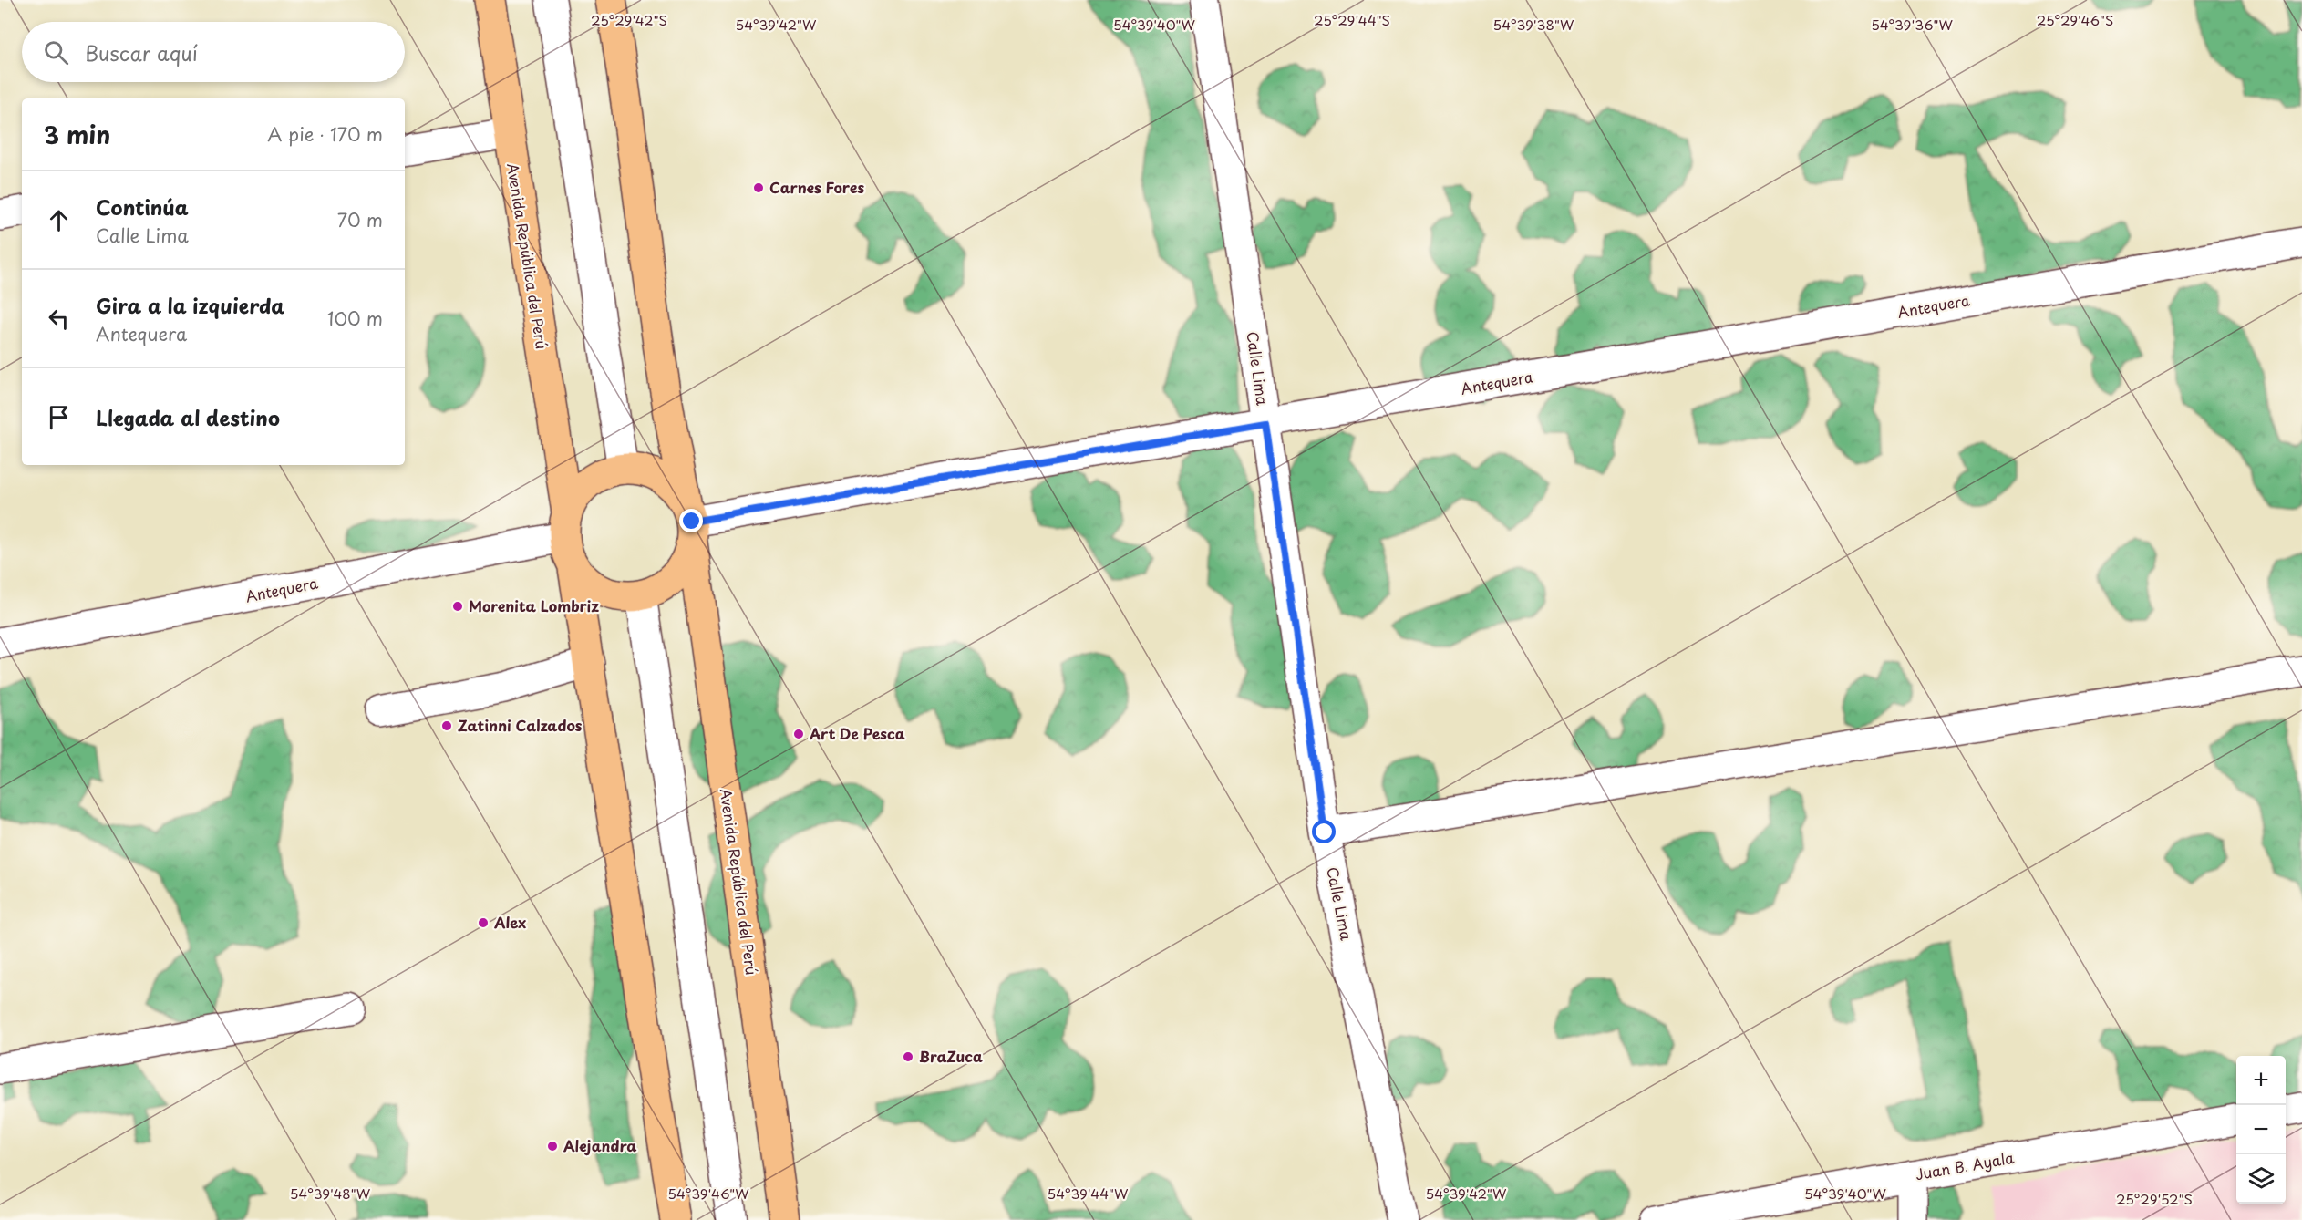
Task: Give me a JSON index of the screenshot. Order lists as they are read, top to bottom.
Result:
{
  "streets": {
    "highway": ["Avenida República del Perú"],
    "street": ["Antequera", "Calle Lima", "Juan B. Ayala"]
  },
  "crossings": [
    ["Avenida República del Perú", "Antequera"],
    ["Antequera", "Calle Lima"]
  ],
  "places": [
    "Carnes Fores",
    "Morenita Lombriz",
    "Zatinni Calzados",
    "Art De Pesca",
    "Alex",
    "BraZuca",
    "Alejandra"
  ],
  "page": {
    "search": "Buscar aquí",
    "heading": ["3 min", "A pie · 170 m"],
    "list": [
      ["Continúa", "Calle Lima", "70 m"],
      ["Gira a la izquierda", "Antequera", "100 m"],
      "Llegada al destino"
    ],
    "map_buttons": ["+", "−"]
  },
  "coordinates": [
    "25°29'44\"S",
    "25°29'46\"S",
    "25°29'42\"S",
    "54°39'42\"W",
    "54°39'40\"W",
    "54°39'38\"W",
    "54°39'36\"W",
    "54°39'48\"W",
    "54°39'46\"W",
    "54°39'44\"W",
    "25°29'52\"S"
  ]
}
